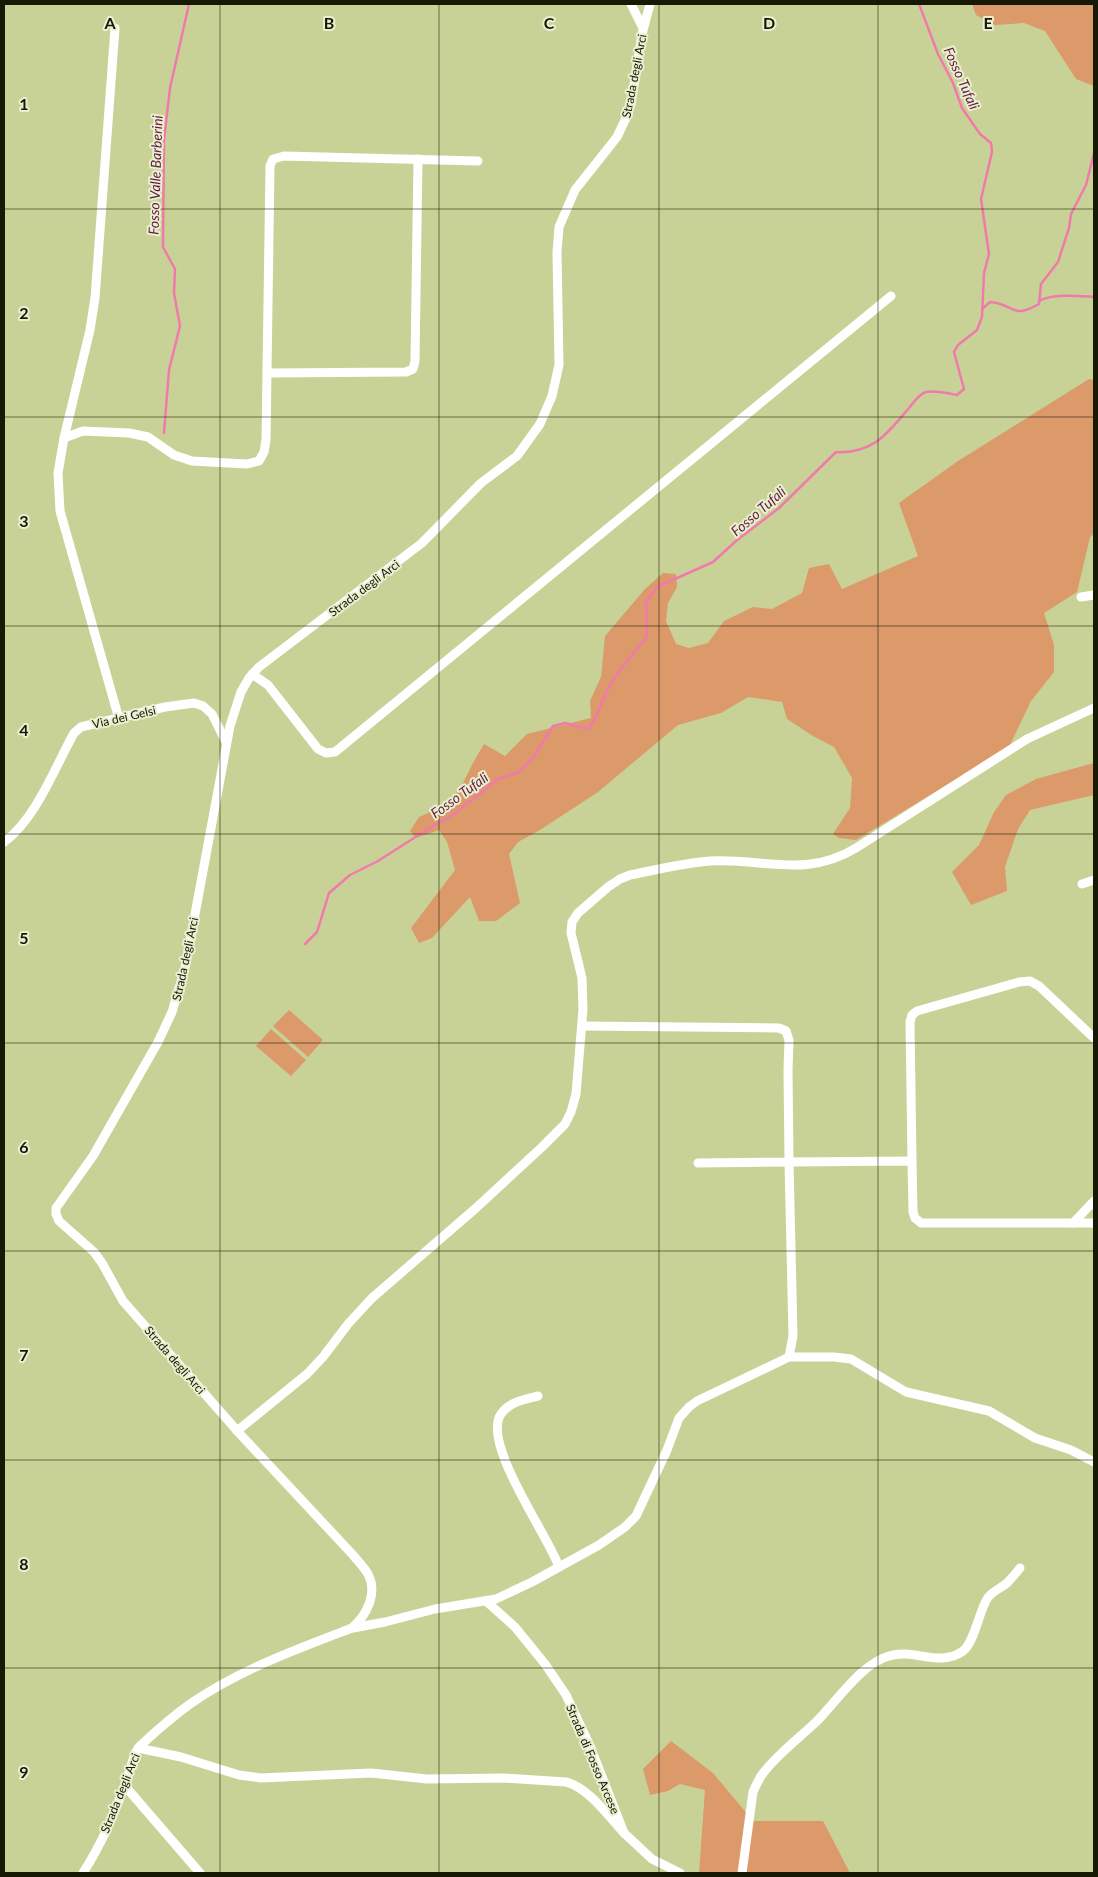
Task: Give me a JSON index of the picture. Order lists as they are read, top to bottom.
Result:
{
  "streets": {
    "street": ["Strada degli Arci", "Via dei Gelsi", "Strada di Fosso Arcese"]
  },
  "crossings": [
    ["Strada degli Arci", "Via dei Gelsi"]
  ],
  "water": ["Fosso Tufali", "Fosso Valle Barberini"],
  "grid": {
    "columns": [
      "A",
      "B",
      "C",
      "D",
      "E"
    ],
    "rows": [
      "1",
      "2",
      "3",
      "4",
      "5",
      "6",
      "7",
      "8",
      "9"
    ]
  }
}
